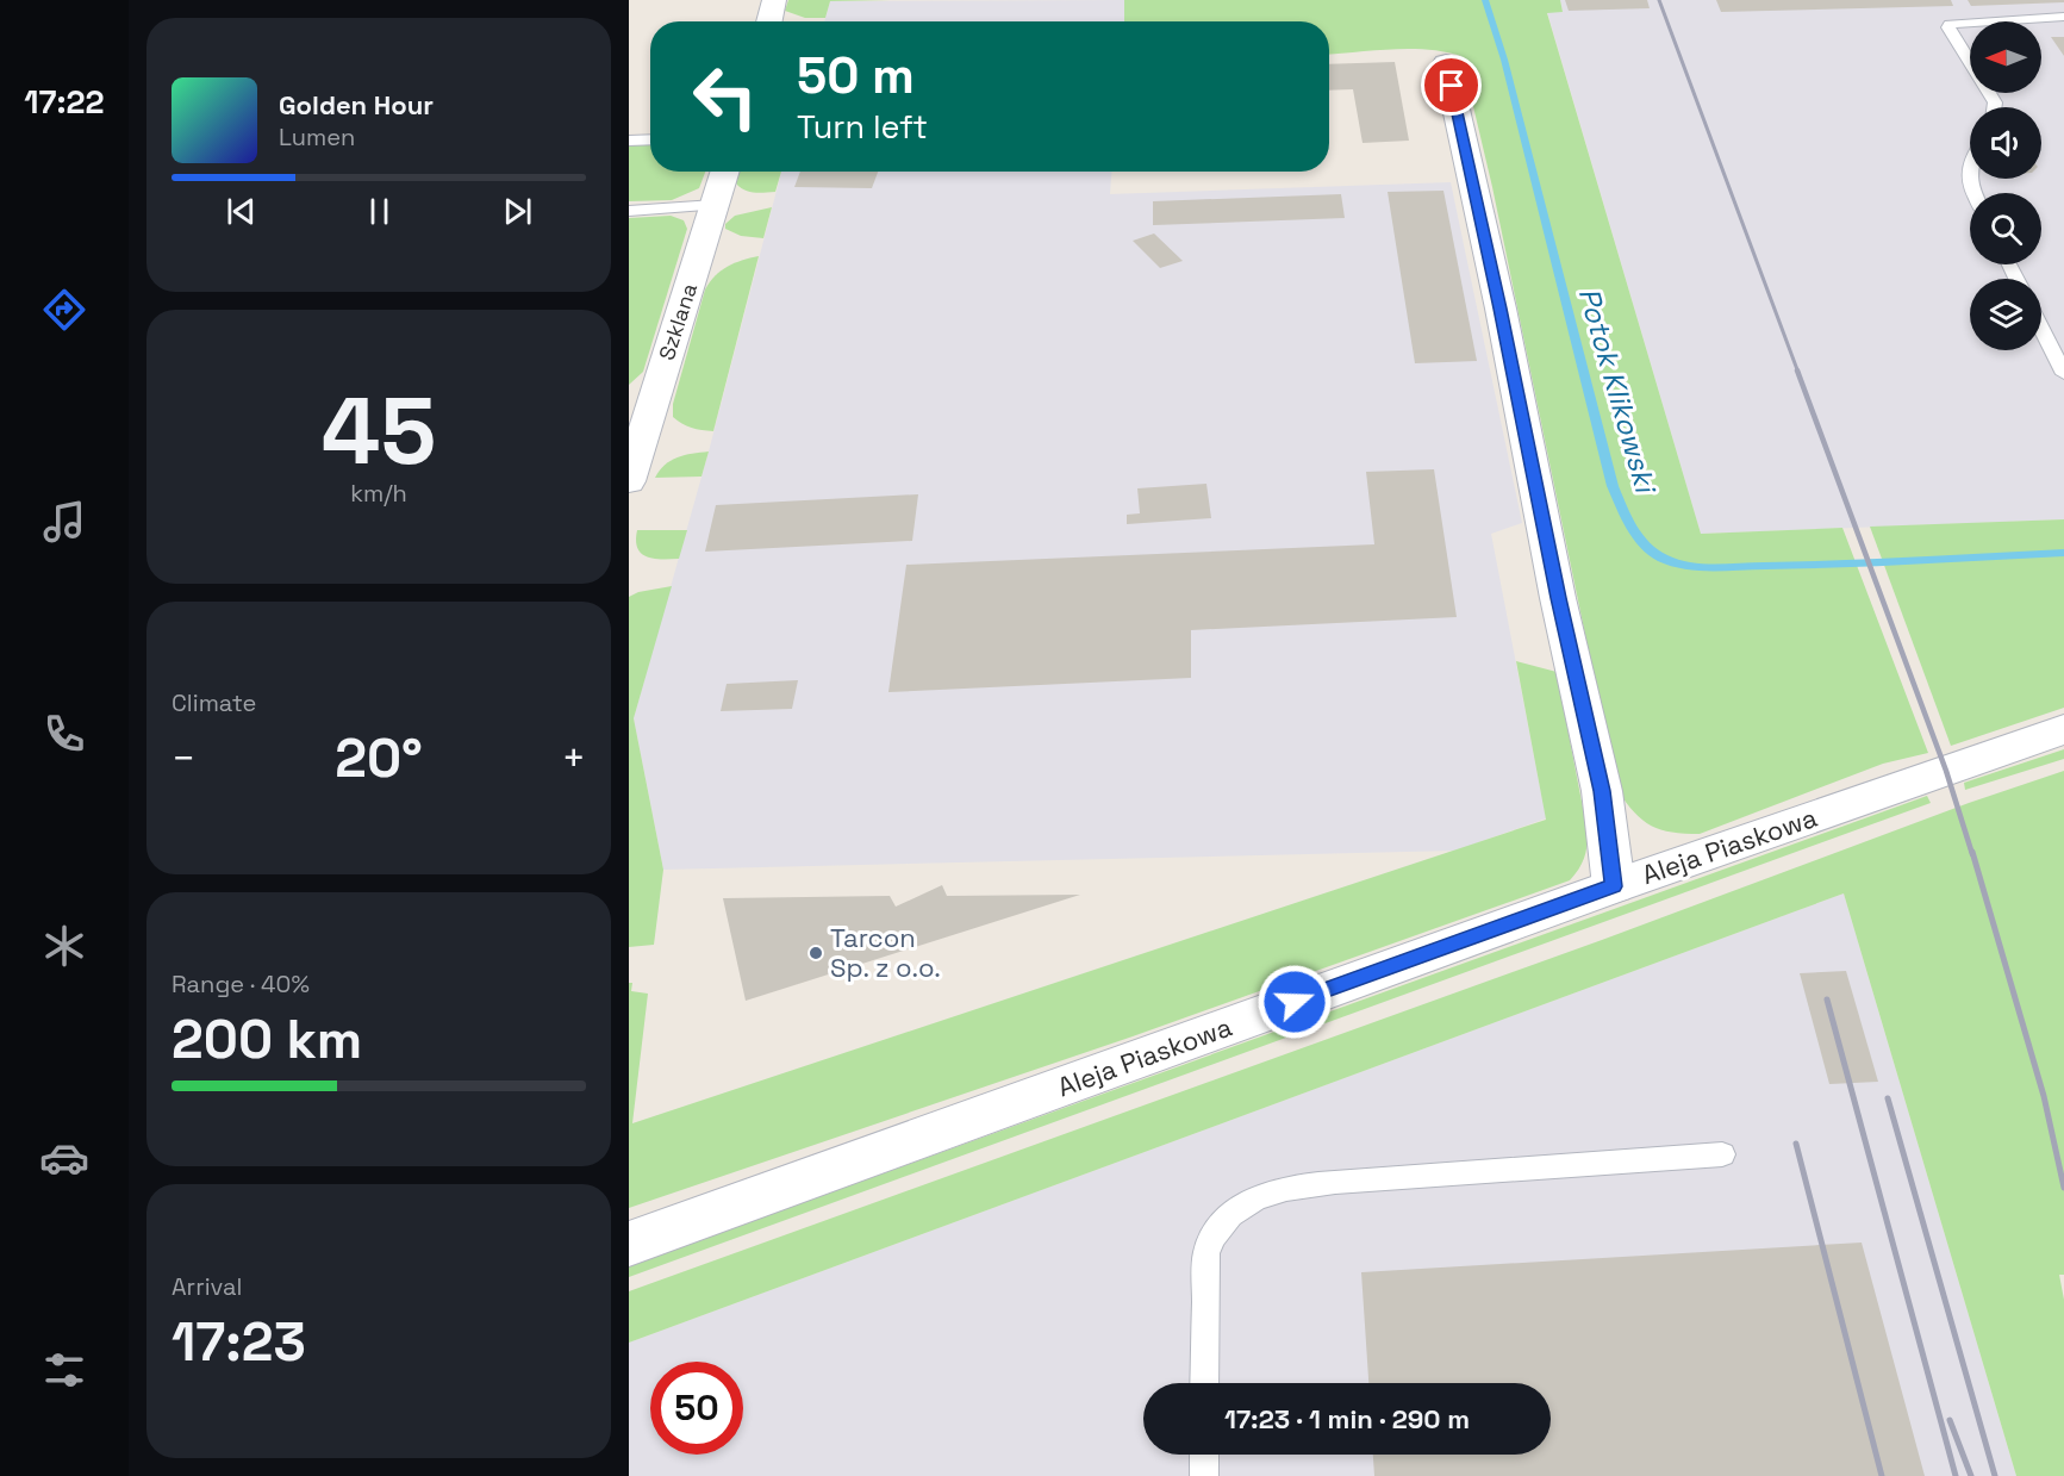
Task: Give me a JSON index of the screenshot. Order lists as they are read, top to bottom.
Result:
{
  "streets": {
    "street": ["Szklana", "Aleja Piaskowa"]
  },
  "water": ["Potok Klikowski"],
  "places": ["Tarcon Sp. z o.o."],
  "north": "left",
  "page": {
    "tabs": "17:22",
    "turn": ["50 m", "Turn left"],
    "song": ["Golden Hour", "Lumen"],
    "tile": [
      ["45", "km/h"],
      "Climate",
      ["Range · 40%", "200 km"],
      ["Arrival", "17:23"]
    ],
    "heat": ["−", "20°", "+"],
    "limit": "50",
    "trip": "17:23 · 1 min · 290 m"
  }
}
